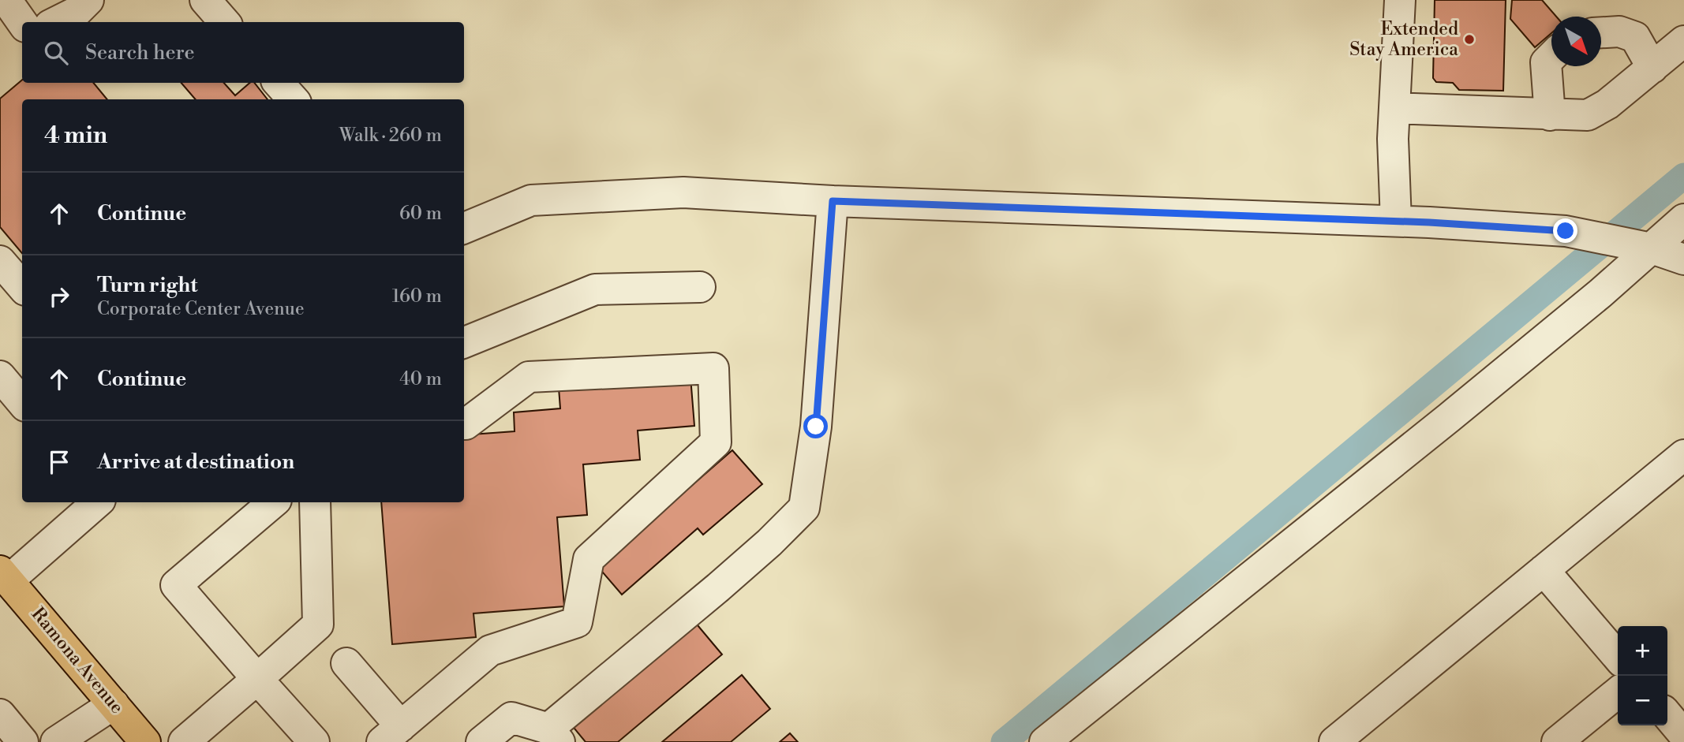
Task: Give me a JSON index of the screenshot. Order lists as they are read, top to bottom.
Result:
{
  "streets": {
    "main road": ["Ramona Avenue"]
  },
  "places": ["Extended Stay America"],
  "north": "bottom right",
  "page": {
    "search": "Search here",
    "heading": ["4 min", "Walk · 260 m"],
    "list": [
      ["Continue", "60 m"],
      ["Turn right", "Corporate Center Avenue", "160 m"],
      ["Continue", "40 m"],
      "Arrive at destination"
    ],
    "map_buttons": ["+", "−"]
  }
}
